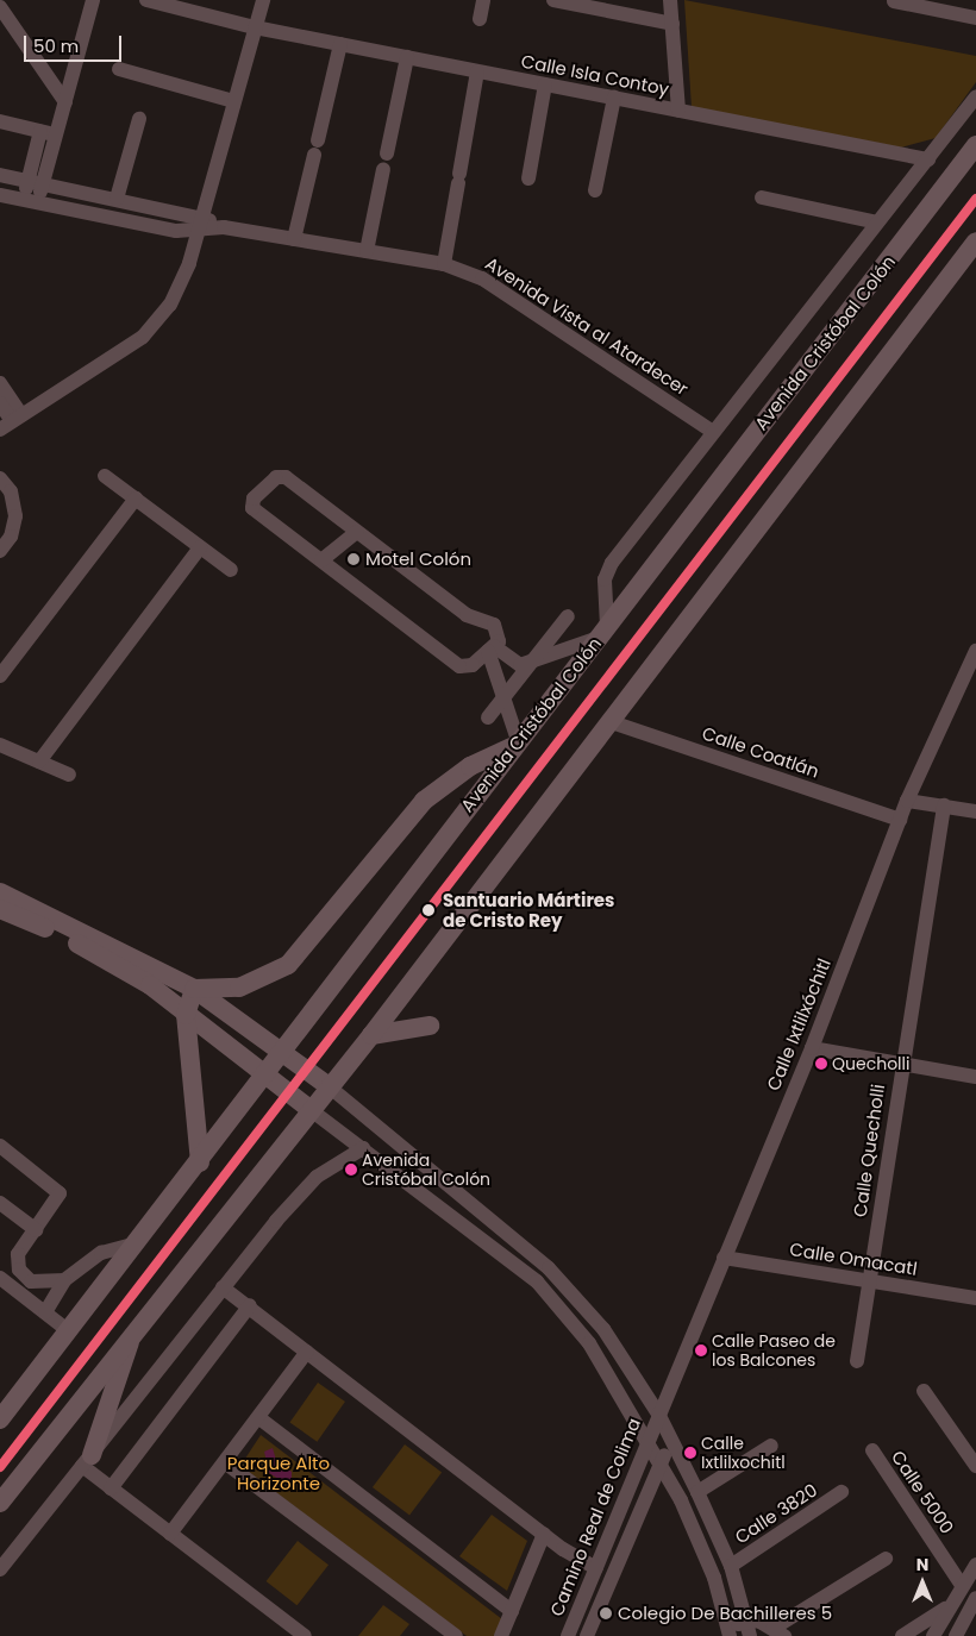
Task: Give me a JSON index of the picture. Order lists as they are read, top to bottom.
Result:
{
  "streets": {
    "main road": ["Avenida Cristóbal Colón"],
    "street": [
      "Calle Isla Contoy",
      "Avenida Vista al Atardecer",
      "Calle Coatlán",
      "Calle Ixtlilxóchitl",
      "Calle Quecholli",
      "Calle Omacatl",
      "Calle 5000",
      "Calle 3820",
      "Camino Real de Colima"
    ]
  },
  "crossings": [
    ["Calle Coatlán", "Calle Ixtlilxóchitl"],
    ["Calle Ixtlilxóchitl", "Calle Omacatl"],
    ["Calle Ixtlilxóchitl", "Camino Real de Colima"],
    ["Calle Quecholli", "Calle Omacatl"]
  ],
  "parks": ["Parque Alto Horizonte"],
  "places": [
    "Motel Colón",
    "Santuario Mártires de Cristo Rey",
    "Quecholli",
    "Avenida Cristóbal Colón",
    "Calle Paseo de los Balcones",
    "Calle Ixtlilxochitl",
    "Colegio De Bachilleres 5"
  ],
  "scale_bar": "50 m",
  "north": "top"
}
